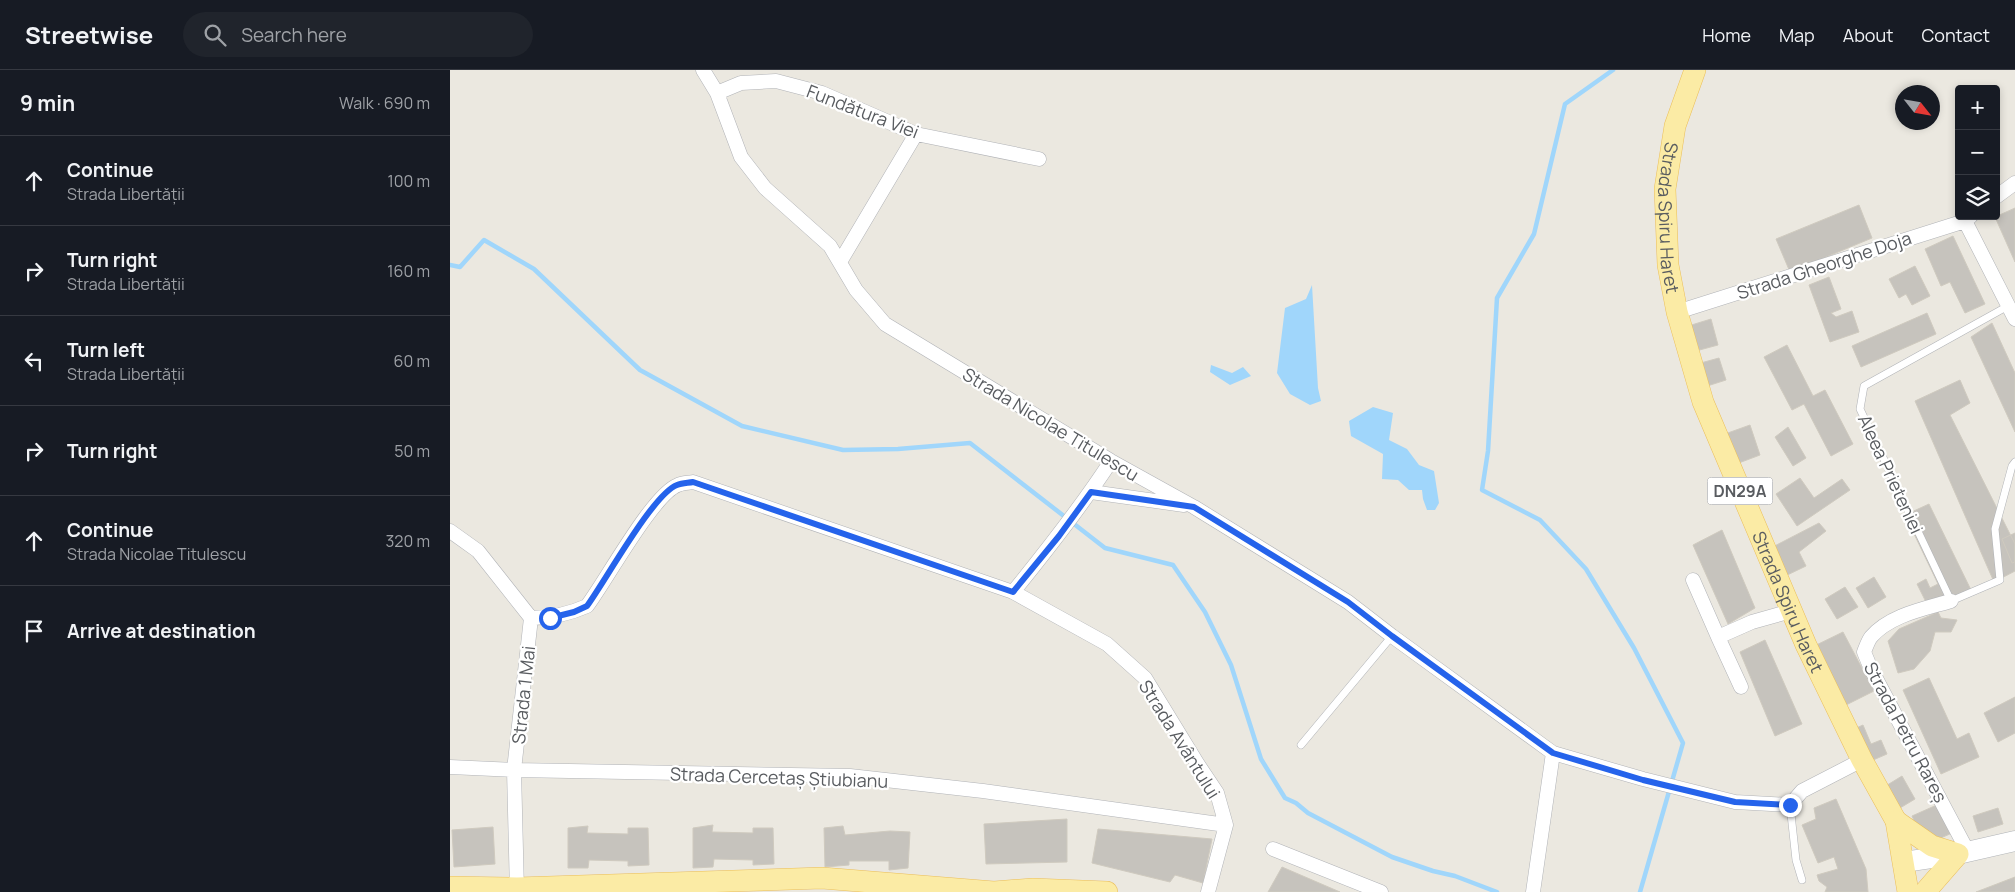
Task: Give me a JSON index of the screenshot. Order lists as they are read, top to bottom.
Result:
{
  "streets": {
    "main road": ["Strada Spiru Haret", "DN29A"],
    "street": [
      "Fundătura Viei",
      "Strada Gheorghe Doja",
      "Strada Nicolae Titulescu",
      "Strada 1 Mai",
      "Strada Petru Rareș",
      "Strada Avântului",
      "Strada Cercetaș Știubianu"
    ],
    "lane": ["Aleea Prieteniei"]
  },
  "crossings": [
    ["Fundătura Viei", "Strada Nicolae Titulescu"],
    ["Strada Spiru Haret", "Strada Gheorghe Doja"],
    ["Aleea Prieteniei", "Strada Petru Rareș"],
    ["Strada 1 Mai", "Strada Avântului"],
    ["Strada 1 Mai", "Strada Cercetaș Știubianu"],
    ["Strada Avântului", "Strada Cercetaș Știubianu"]
  ],
  "north": "bottom right",
  "page": {
    "header": "Streetwise",
    "search": "Search here",
    "nav": [
      "Home",
      "Map",
      "About",
      "Contact"
    ],
    "heading": ["9 min", "Walk · 690 m"],
    "map_buttons": ["+", "−"],
    "list": [
      ["Continue", "Strada Libertății", "100 m"],
      ["Turn right", "Strada Libertății", "160 m"],
      ["Turn left", "Strada Libertății", "60 m"],
      ["Turn right", "50 m"],
      ["Continue", "Strada Nicolae Titulescu", "320 m"],
      "Arrive at destination"
    ]
  }
}
